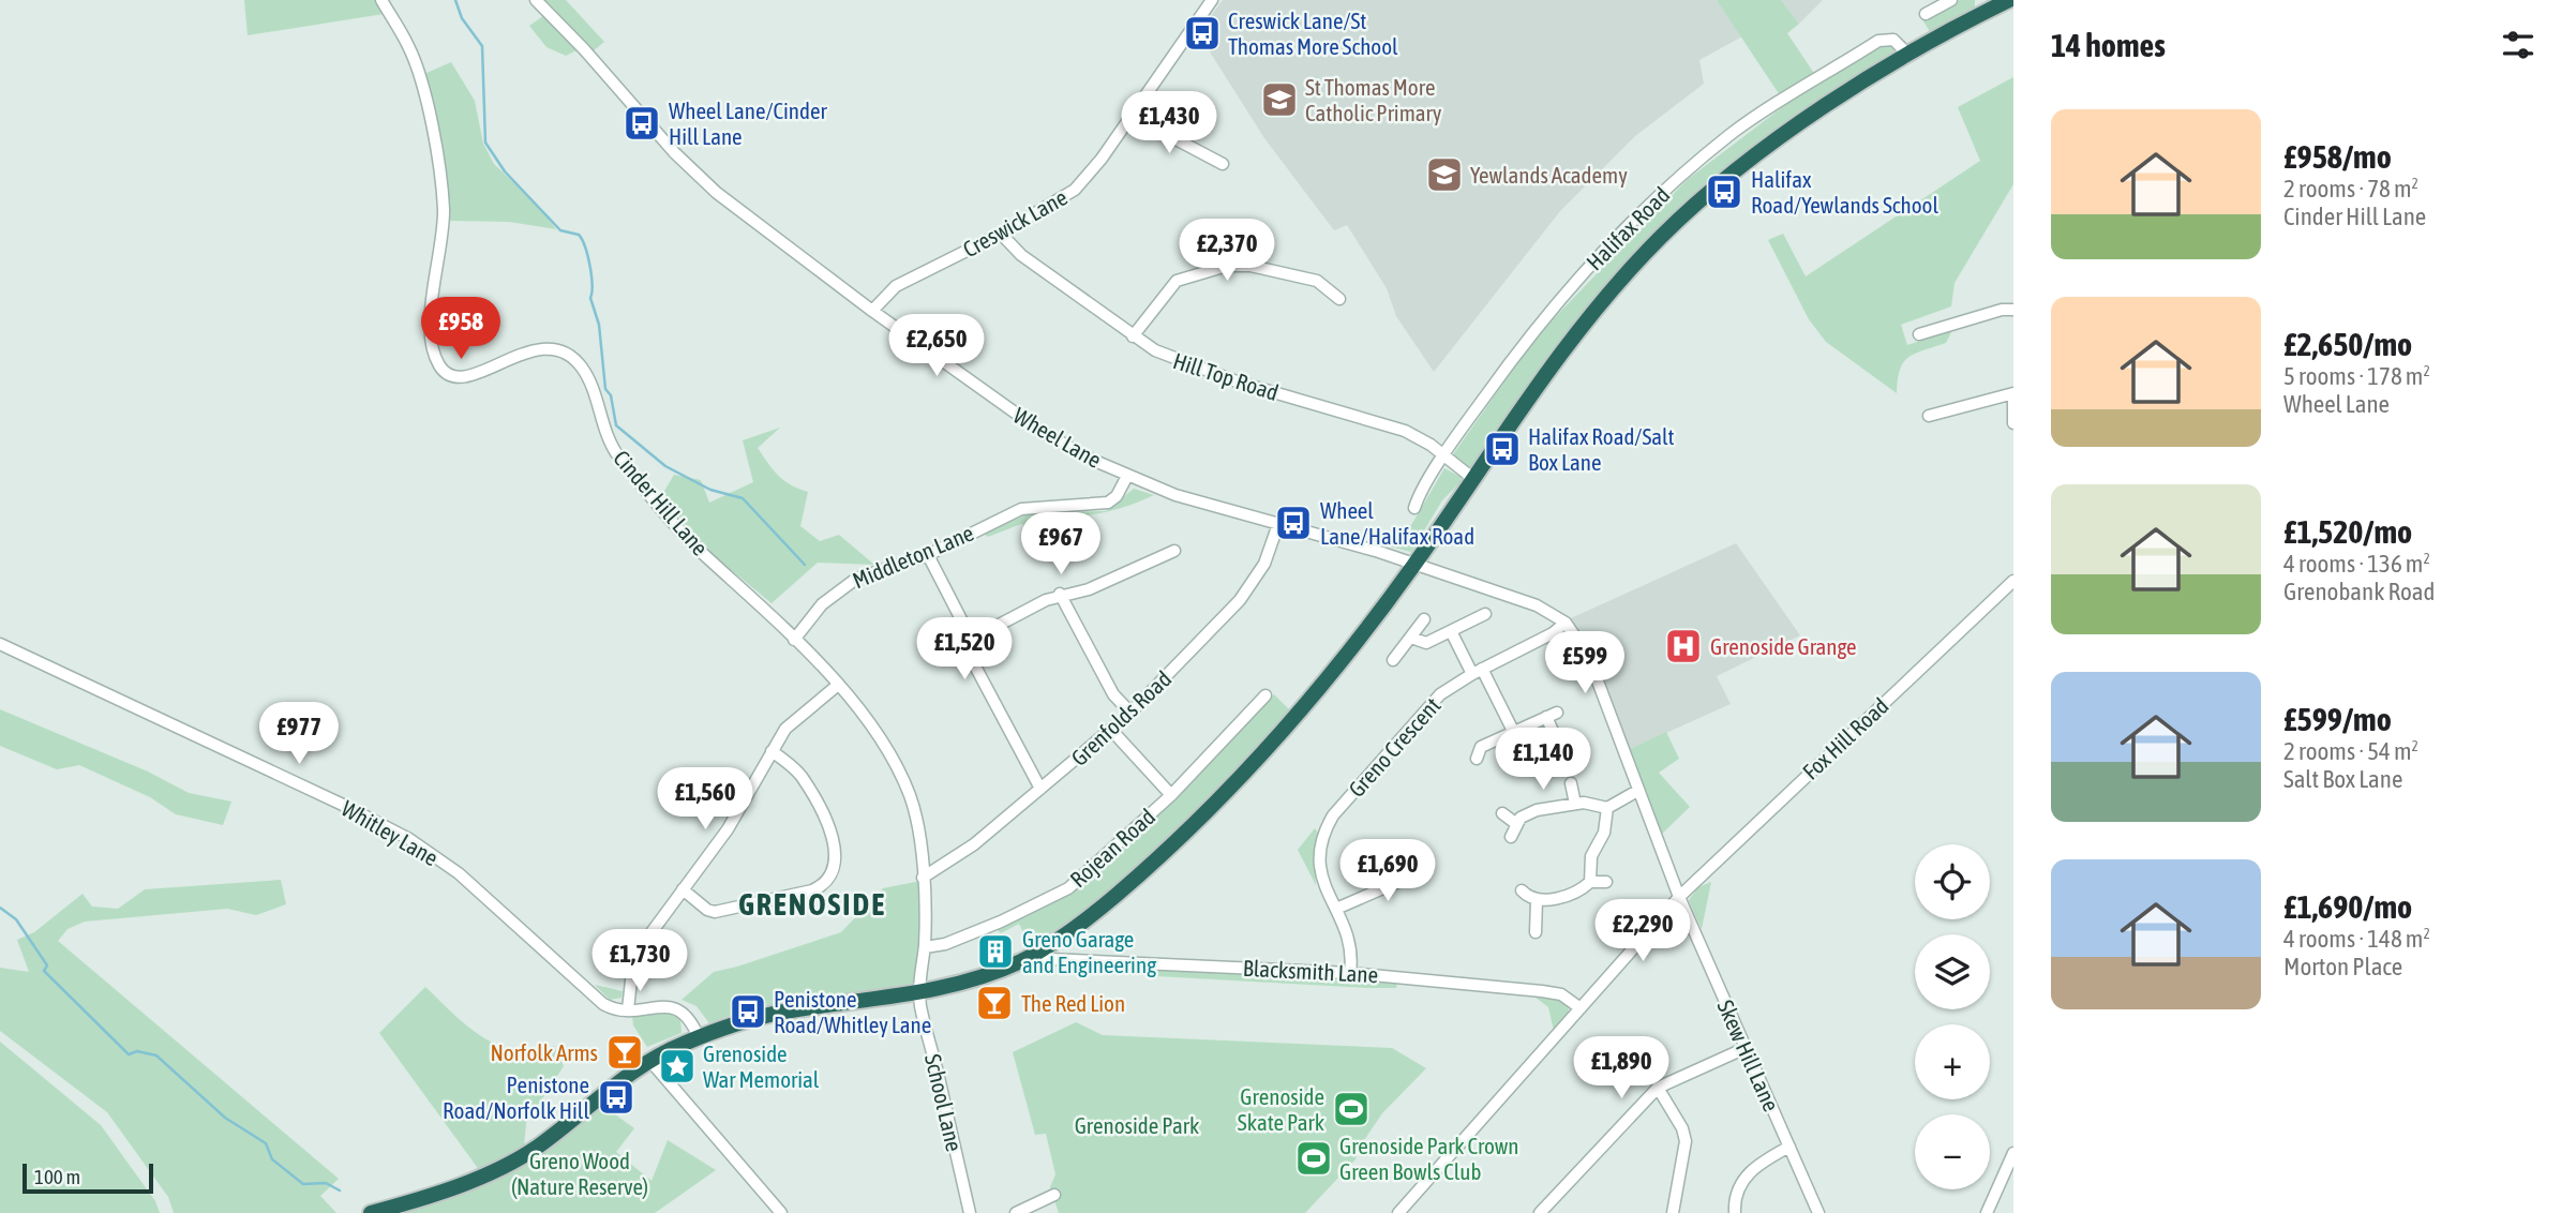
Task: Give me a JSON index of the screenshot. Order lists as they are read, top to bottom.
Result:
{
  "streets": {
    "street": [
      "Creswick Lane",
      "Halifax Road",
      "Hill Top Road",
      "Wheel Lane",
      "Cinder Hill Lane",
      "Middleton Lane",
      "Grenfolds Road",
      "Fox Hill Road",
      "Greno Crescent",
      "Whitley Lane",
      "Rojean Road",
      "Blacksmith Lane",
      "Skew Hill Lane",
      "School Lane"
    ]
  },
  "crossings": [
    ["Creswick Lane", "Hill Top Road"],
    ["Creswick Lane", "Wheel Lane"],
    ["Halifax Road", "Hill Top Road"],
    ["Wheel Lane", "Middleton Lane"],
    ["Wheel Lane", "Grenfolds Road"],
    ["Wheel Lane", "Greno Crescent"],
    ["Wheel Lane", "Skew Hill Lane"],
    ["Cinder Hill Lane", "Middleton Lane"],
    ["Cinder Hill Lane", "Grenfolds Road"],
    ["Cinder Hill Lane", "Rojean Road"],
    ["Cinder Hill Lane", "School Lane"],
    ["Fox Hill Road", "Blacksmith Lane"],
    ["Fox Hill Road", "Skew Hill Lane"],
    ["Greno Crescent", "Blacksmith Lane"],
    ["Greno Crescent", "Skew Hill Lane"]
  ],
  "districts": ["GRENOSIDE"],
  "parks": ["Grenoside Park", "Greno Wood (Nature Reserve)"],
  "places": {
    "bus stop": [
      "Creswick Lane/St Thomas More School",
      "Wheel Lane/Cinder Hill Lane",
      "Halifax Road/Yewlands School",
      "Halifax Road/Salt Box Lane",
      "Wheel Lane/Halifax Road",
      "Penistone Road/Whitley Lane",
      "Penistone Road/Norfolk Hill"
    ],
    "school or university": ["St Thomas More Catholic Primary", "Yewlands Academy"],
    "hospital": ["Grenoside Grange"],
    "building": ["Greno Garage and Engineering"],
    "bar": ["The Red Lion", "Norfolk Arms"],
    "place": ["Grenoside War Memorial"],
    "sports": ["Grenoside Skate Park", "Grenoside Park Crown Green Bowls Club"]
  },
  "scale_bar": "100 m",
  "page": {
    "heading": "14 homes",
    "list": [
      {
        "name": "£958/mo",
        "note": "2 rooms · 78 m² · Cinder Hill Lane"
      },
      {
        "name": "£2,650/mo",
        "note": "5 rooms · 178 m² · Wheel Lane"
      },
      {
        "name": "£1,520/mo",
        "note": "4 rooms · 136 m² · Grenobank Road"
      },
      {
        "name": "£599/mo",
        "note": "2 rooms · 54 m² · Salt Box Lane"
      },
      {
        "name": "£1,690/mo",
        "note": "4 rooms · 148 m² · Morton Place"
      }
    ],
    "price": [
      "£1,430",
      "£2,370",
      "£958",
      "£2,650",
      "£967",
      "£1,520",
      "£599",
      "£977",
      "£1,140",
      "£1,560",
      "£1,690",
      "£2,290",
      "£1,730",
      "£1,890"
    ],
    "map_buttons": ["+", "−"],
    "scale": "100 m"
  }
}
